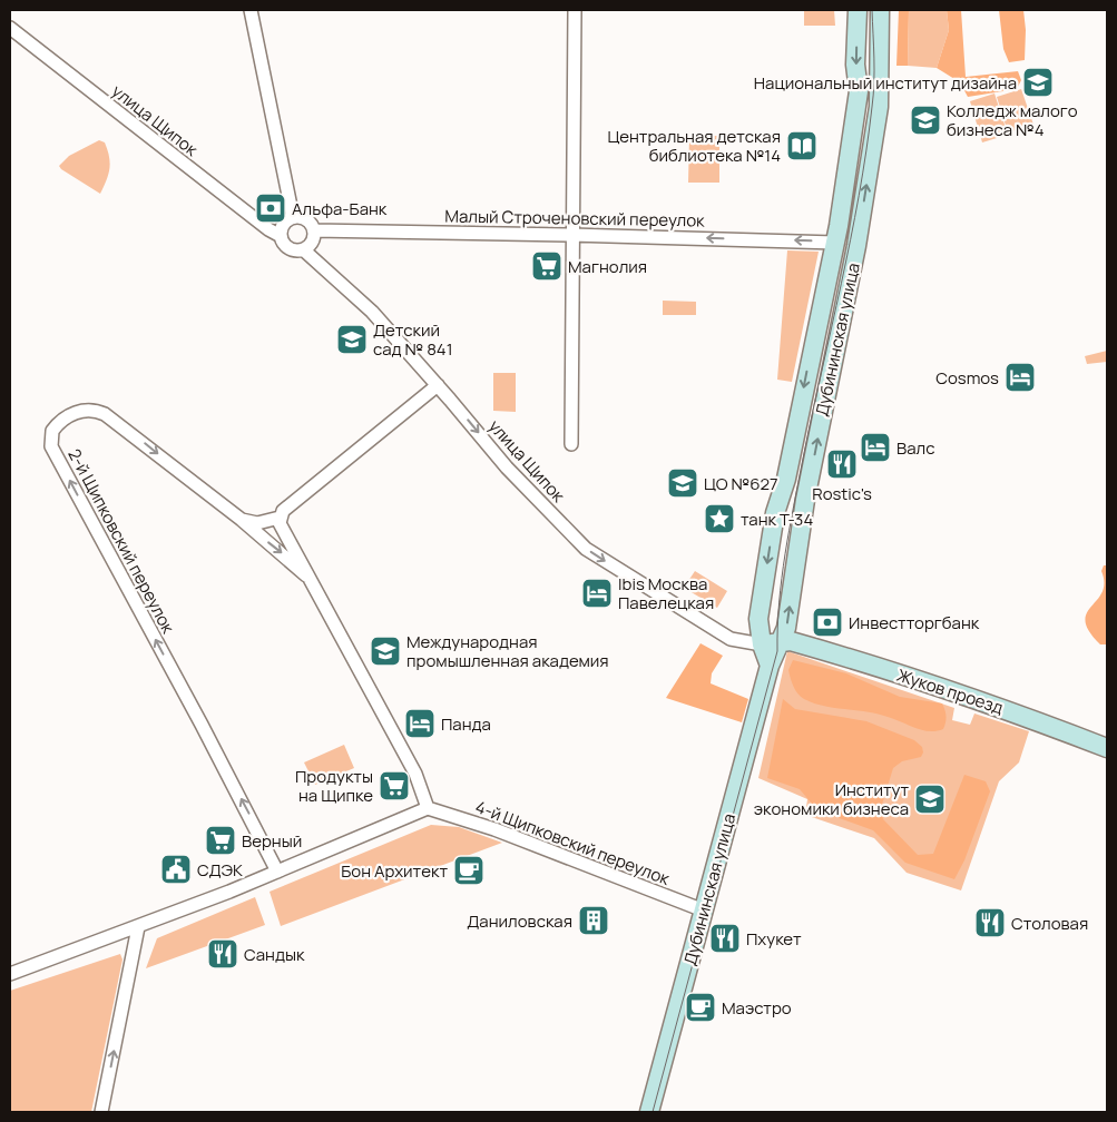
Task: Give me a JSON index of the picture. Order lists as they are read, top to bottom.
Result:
{
  "streets": {
    "main road": ["Дубининская улица", "Жуков проезд"],
    "street": [
      "улица Щипок",
      "Малый Строченовский переулок",
      "2-й Щипковский переулок",
      "4-й Щипковский переулок"
    ]
  },
  "crossings": [
    ["улица Щипок", "Малый Строченовский переулок"],
    ["улица Щипок", "Дубининская улица"],
    ["Малый Строченовский переулок", "Дубининская улица"],
    ["Дубининская улица", "Жуков проезд"],
    ["Дубининская улица", "4-й Щипковский переулок"]
  ],
  "one_way": ["улица Щипок", "Малый Строченовский переулок"],
  "places": {
    "school or university": [
      "Национальный институт дизайна",
      "Колледж малого бизнеса №4",
      "Детский сад № 841",
      "ЦО №627",
      "Международная промышленная академия",
      "Институт экономики бизнеса"
    ],
    "library": ["Центральная детская библиотека №14"],
    "bank": ["Альфа-Банк", "Инвестторгбанк"],
    "supermarket": ["Магнолия", "Продукты на Щипке", "Верный"],
    "hotel": [
      "Cosmos",
      "Валс",
      "Ibis Москва Павелецкая",
      "Панда"
    ],
    "restaurant": [
      "Rostic's",
      "Столовая",
      "Пхукет",
      "Сандык"
    ],
    "place": ["танк Т-34"],
    "public building": ["СДЭК"],
    "cafe": ["Бон Архитект", "Маэстро"],
    "building": ["Даниловская"]
  }
}
